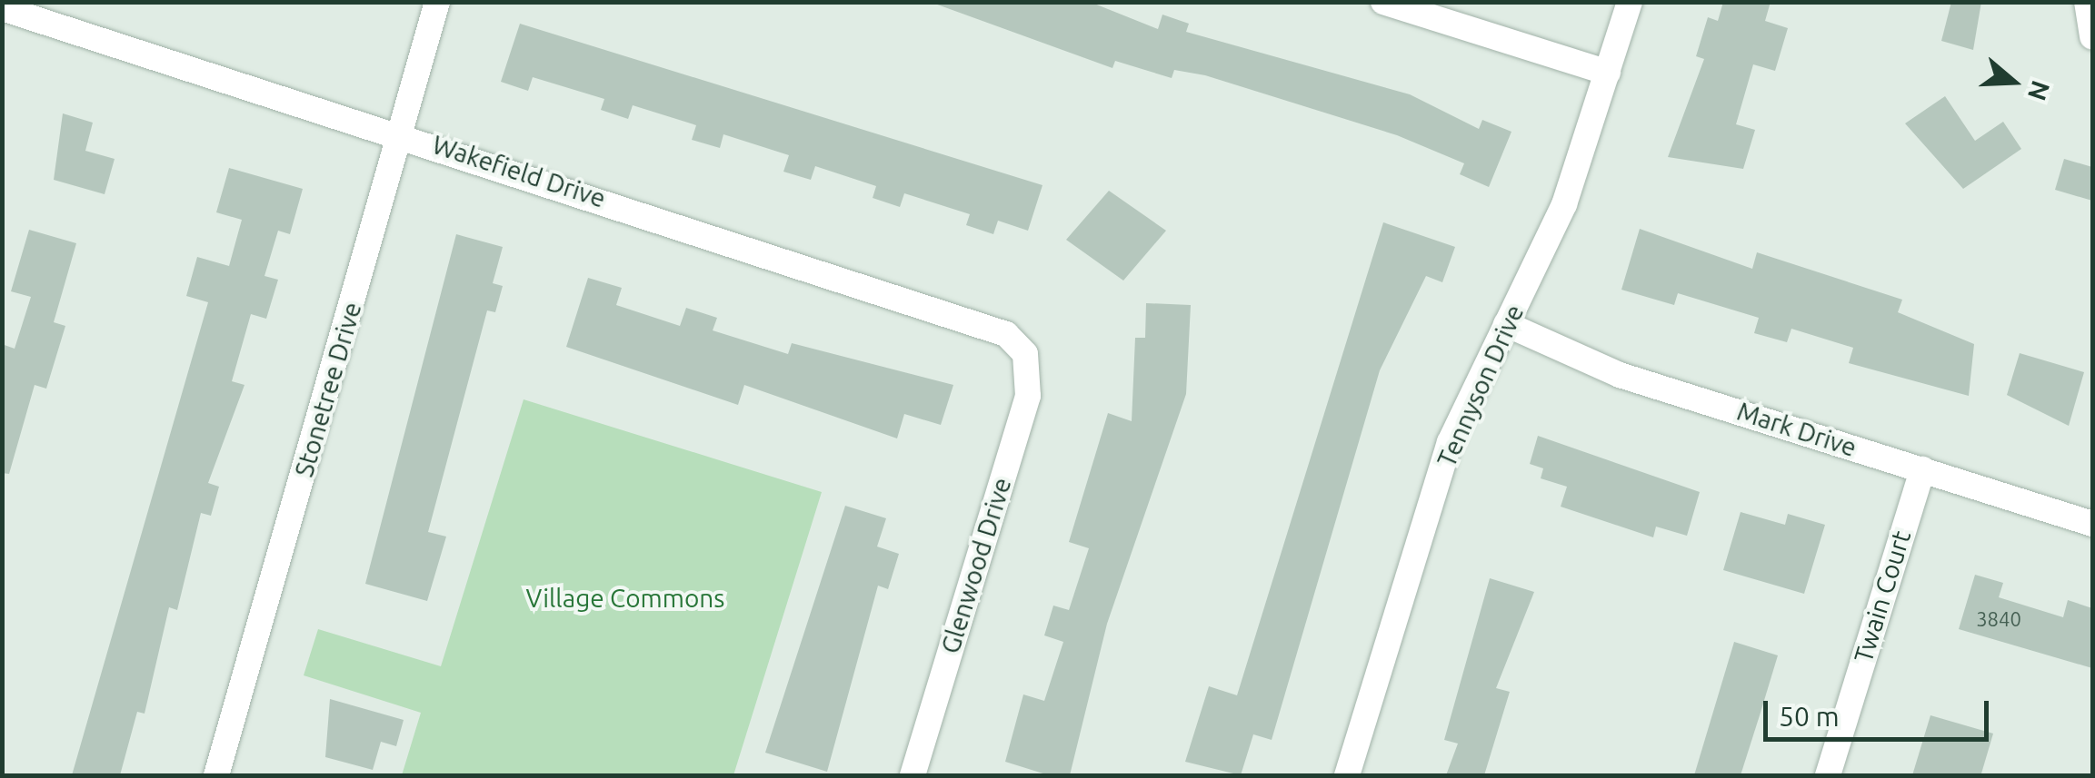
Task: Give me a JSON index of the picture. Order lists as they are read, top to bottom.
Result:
{
  "streets": {
    "street": [
      "Wakefield Drive",
      "Tennyson Drive",
      "Stonetree Drive",
      "Mark Drive",
      "Glenwood Drive",
      "Twain Court"
    ]
  },
  "crossings": [
    ["Wakefield Drive", "Stonetree Drive"],
    ["Wakefield Drive", "Glenwood Drive"],
    ["Tennyson Drive", "Mark Drive"],
    ["Mark Drive", "Twain Court"]
  ],
  "parks": ["Village Commons"],
  "house_numbers": ["3840"],
  "scale_bar": "50 m",
  "north": "right"
}
